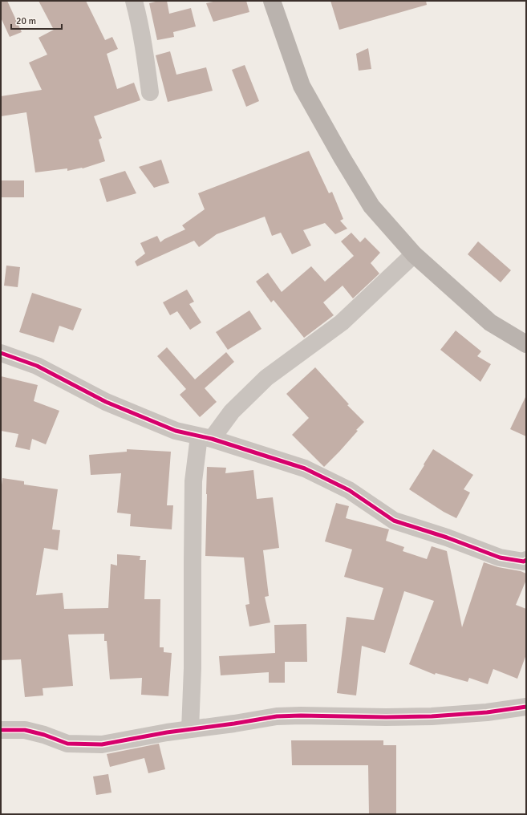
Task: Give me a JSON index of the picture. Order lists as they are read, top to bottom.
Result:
{
  "scale_bar": "20 m"
}
